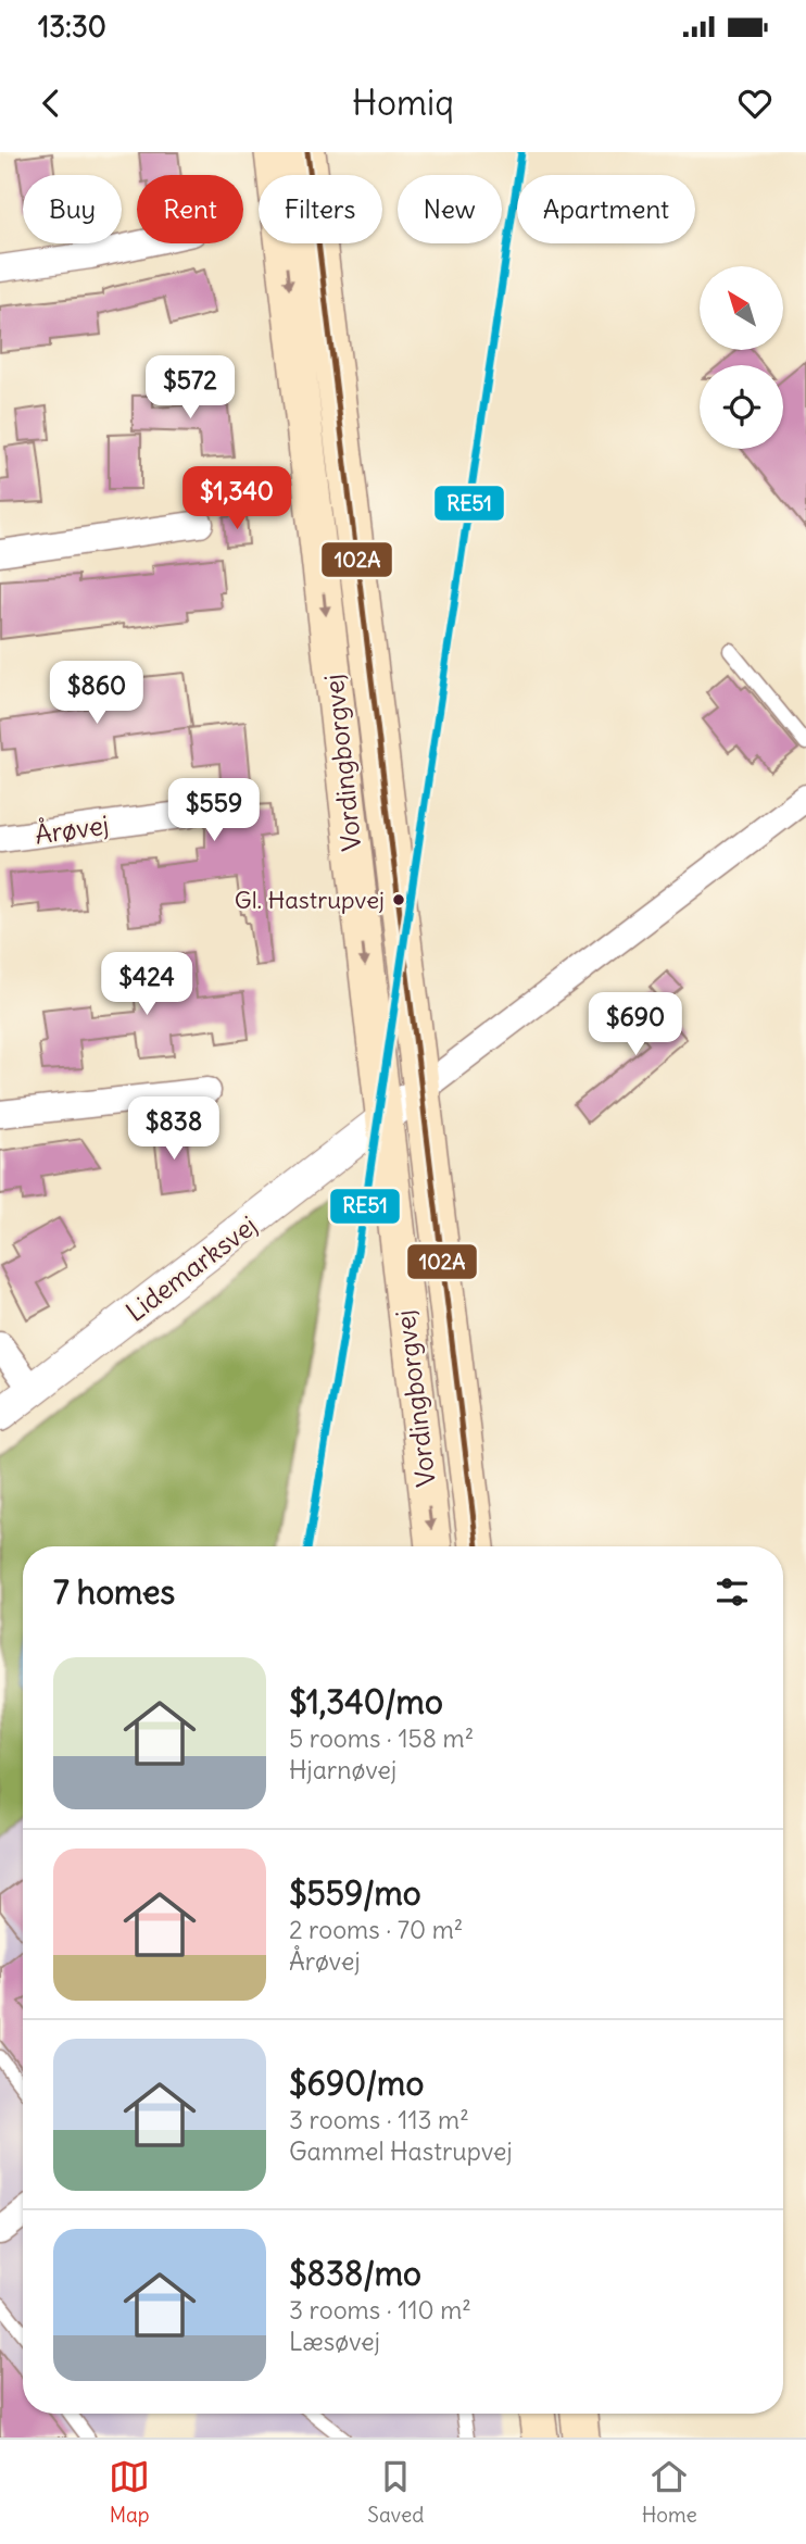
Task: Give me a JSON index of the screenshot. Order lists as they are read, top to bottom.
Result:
{
  "streets": {
    "main road": ["Vordingborgvej"],
    "street": ["Årøvej", "Lidemarksvej"]
  },
  "crossings": [
    ["Vordingborgvej", "Lidemarksvej"]
  ],
  "places": ["Gl. Hastrupvej"],
  "lines": ["transit line RE51", "transit line 102A"],
  "north": "top left",
  "page": {
    "status": "13:30",
    "header": "Homiq",
    "chip": [
      "Buy",
      "Rent",
      "Filters",
      "New",
      "Apartment"
    ],
    "price": [
      "$572",
      "$1,340",
      "$860",
      "$559",
      "$424",
      "$690",
      "$838"
    ],
    "heading": "7 homes",
    "list": [
      {
        "name": "$1,340/mo",
        "note": "5 rooms · 158 m² · Hjarnøvej"
      },
      {
        "name": "$559/mo",
        "note": "2 rooms · 70 m² · Årøvej"
      },
      {
        "name": "$690/mo",
        "note": "3 rooms · 113 m² · Gammel Hastrupvej"
      },
      {
        "name": "$838/mo",
        "note": "3 rooms · 110 m² · Læsøvej"
      }
    ],
    "tabs": ["Map", "Saved", "Home"]
  }
}
